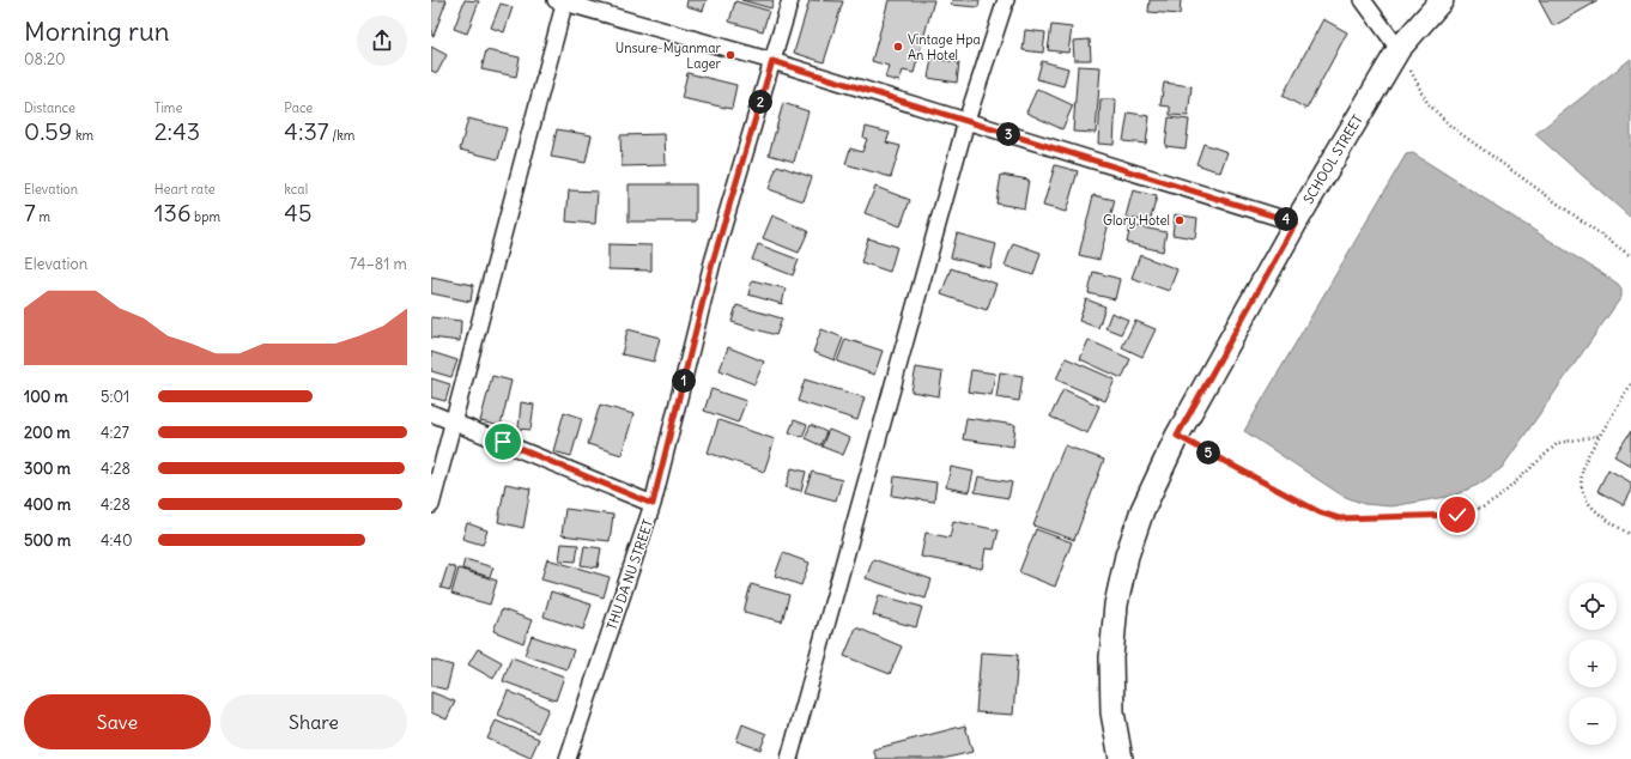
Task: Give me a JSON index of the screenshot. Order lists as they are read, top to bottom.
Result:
{
  "streets": {
    "street": ["SCHOOL STREET", "THU DA NU STREET"]
  },
  "places": ["Vintage Hpa An Hotel", "Unsure-Myanmar Lager", "Glory Hotel"],
  "page": {
    "heading": ["Morning run", "08:20"],
    "stats": [
      ["Distance", "0.59 km"],
      ["Time", "2:43"],
      ["Pace", "4:37 /km"],
      ["Elevation", "7 m"],
      ["Heart rate", "136 bpm"],
      ["kcal", "45"]
    ],
    "pins": [
      "2",
      "3",
      "4",
      "1",
      "5"
    ],
    "chart": ["Elevation", "74–81 m"],
    "list": [
      {
        "name": "100 m",
        "note": "5:01"
      },
      {
        "name": "200 m",
        "note": "4:27"
      },
      {
        "name": "300 m",
        "note": "4:28"
      },
      {
        "name": "400 m",
        "note": "4:28"
      },
      {
        "name": "500 m",
        "note": "4:40"
      }
    ],
    "map_buttons": ["+", "−"],
    "buttons": ["Save", "Share"]
  }
}
